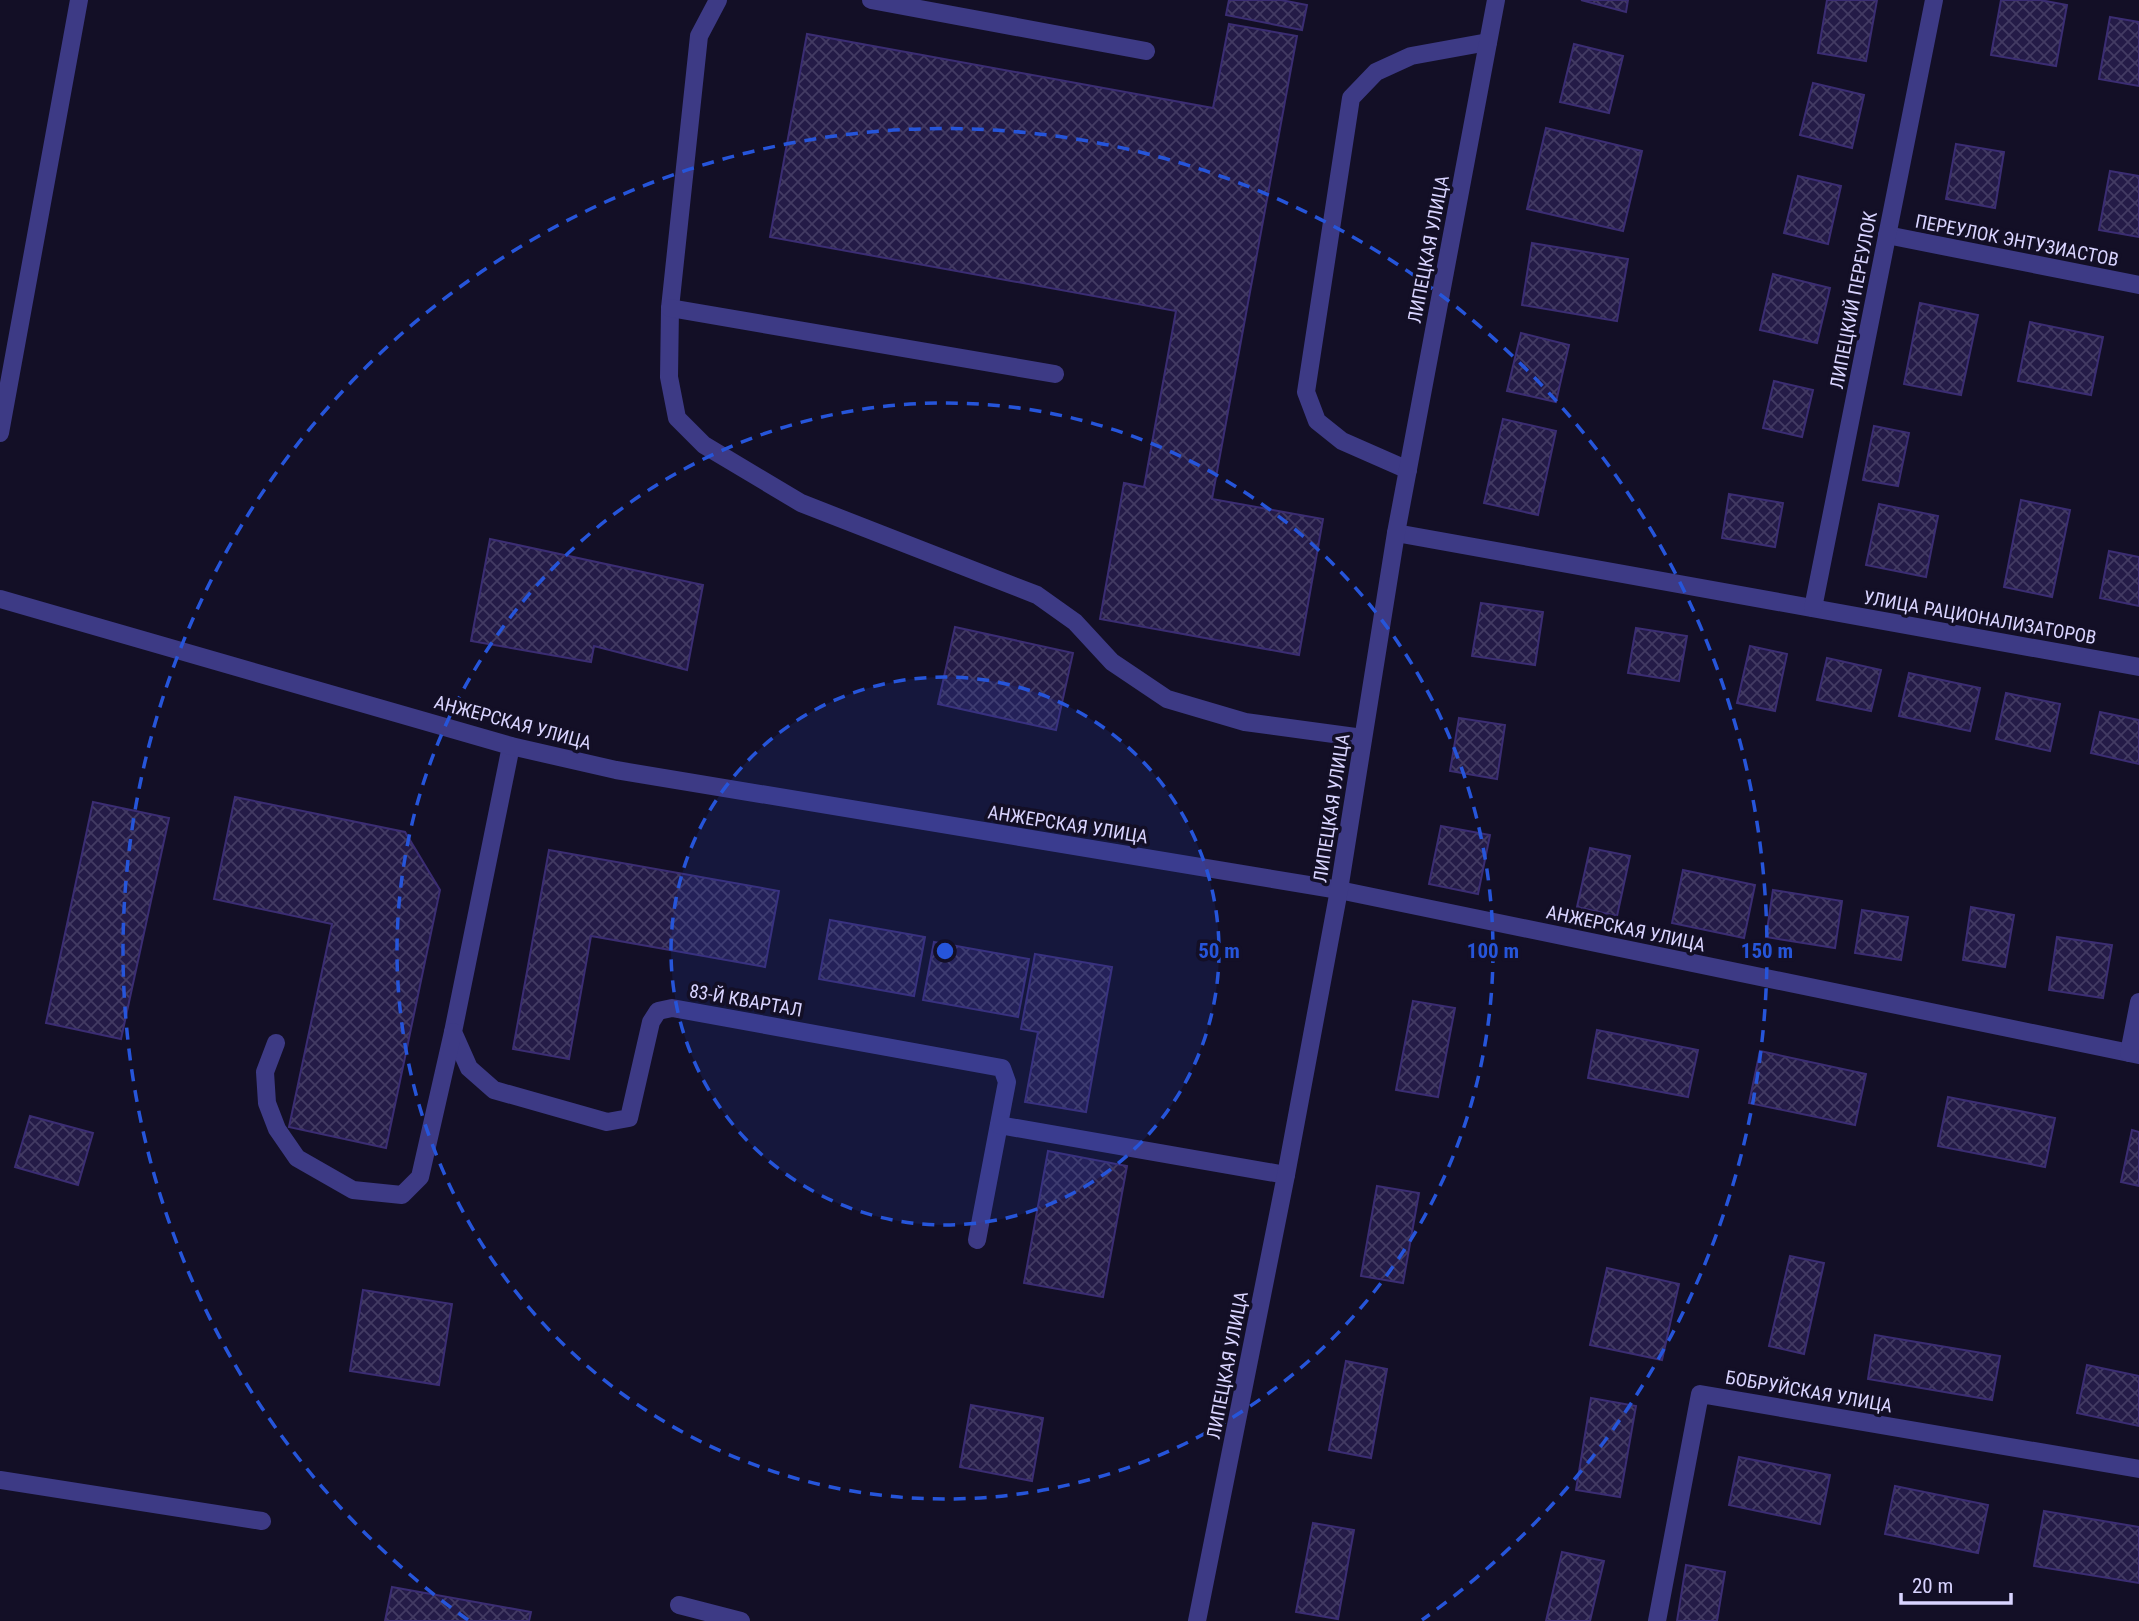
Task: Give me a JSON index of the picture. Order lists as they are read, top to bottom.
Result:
{
  "streets": {
    "street": [
      "ПЕРЕУЛОК ЭНТУЗИАСТОВ",
      "ЛИПЕЦКАЯ УЛИЦА",
      "ЛИПЕЦКИЙ ПЕРЕУЛОК",
      "УЛИЦА РАЦИОНАЛИЗАТОРОВ",
      "АНЖЕРСКАЯ УЛИЦА",
      "83-Й КВАРТАЛ",
      "БОБРУЙСКАЯ УЛИЦА"
    ]
  },
  "crossings": [
    ["ПЕРЕУЛОК ЭНТУЗИАСТОВ", "ЛИПЕЦКИЙ ПЕРЕУЛОК"],
    ["ЛИПЕЦКАЯ УЛИЦА", "УЛИЦА РАЦИОНАЛИЗАТОРОВ"],
    ["ЛИПЕЦКАЯ УЛИЦА", "АНЖЕРСКАЯ УЛИЦА"],
    ["ЛИПЕЦКИЙ ПЕРЕУЛОК", "УЛИЦА РАЦИОНАЛИЗАТОРОВ"]
  ],
  "scale_bar": "20 m",
  "rings": ["50 m", "100 m", "150 m"]
}
